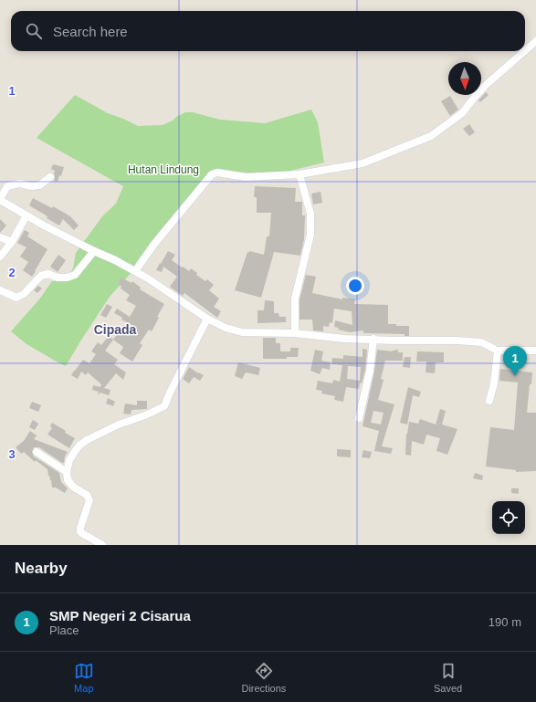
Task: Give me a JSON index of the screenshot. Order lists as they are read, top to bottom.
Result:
{
  "districts": ["Cipada"],
  "parks": ["Hutan Lindung"],
  "north": "bottom",
  "page": {
    "search": "Search here",
    "pins": "1",
    "heading": "Nearby",
    "list": [
      {
        "mark": "1",
        "name": "SMP Negeri 2 Cisarua",
        "note": "Place",
        "value": "190 m"
      }
    ],
    "nav": ["Map", "Directions", "Saved"]
  },
  "grid": {
    "rows": ["1", "2", "3"]
  }
}
